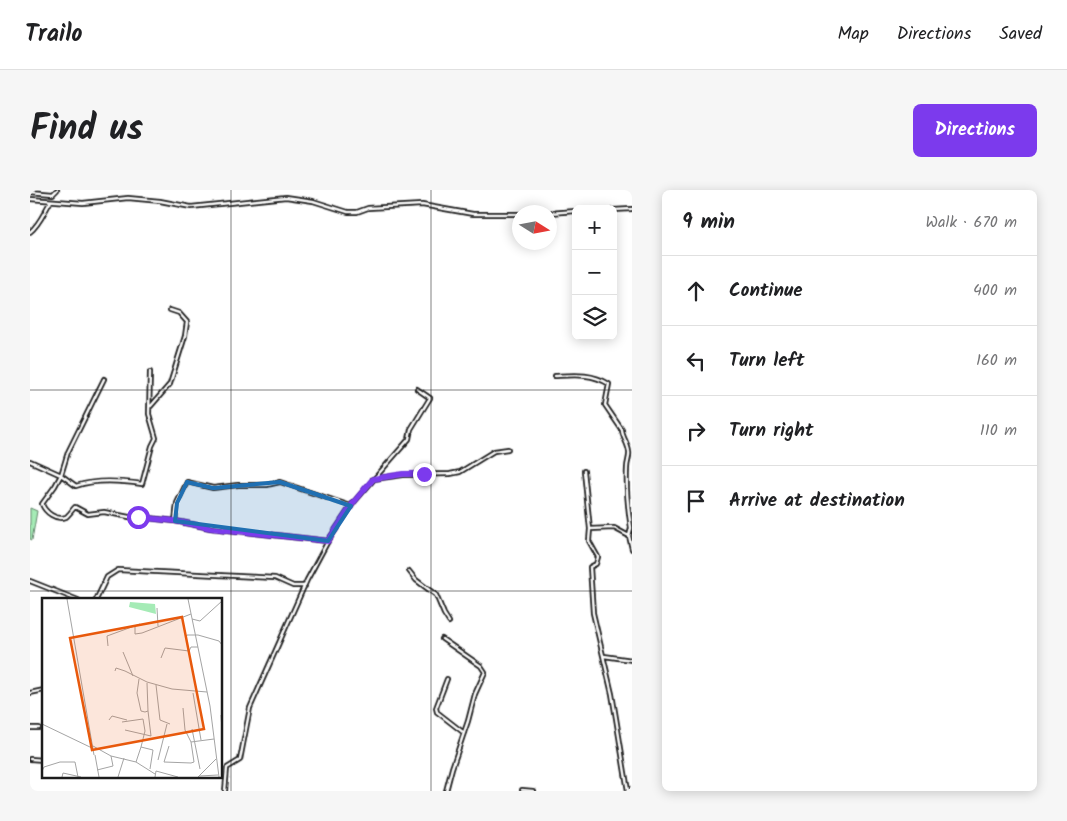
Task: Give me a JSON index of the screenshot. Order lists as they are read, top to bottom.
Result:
{
  "north": "right",
  "page": {
    "header": "Trailo",
    "nav": ["Map", "Directions", "Saved"],
    "title": "Find us",
    "buttons": "Directions",
    "heading": ["9 min", "Walk · 670 m"],
    "map_buttons": ["+", "−"],
    "list": [
      ["Continue", "400 m"],
      ["Turn left", "160 m"],
      ["Turn right", "110 m"],
      "Arrive at destination"
    ]
  }
}
